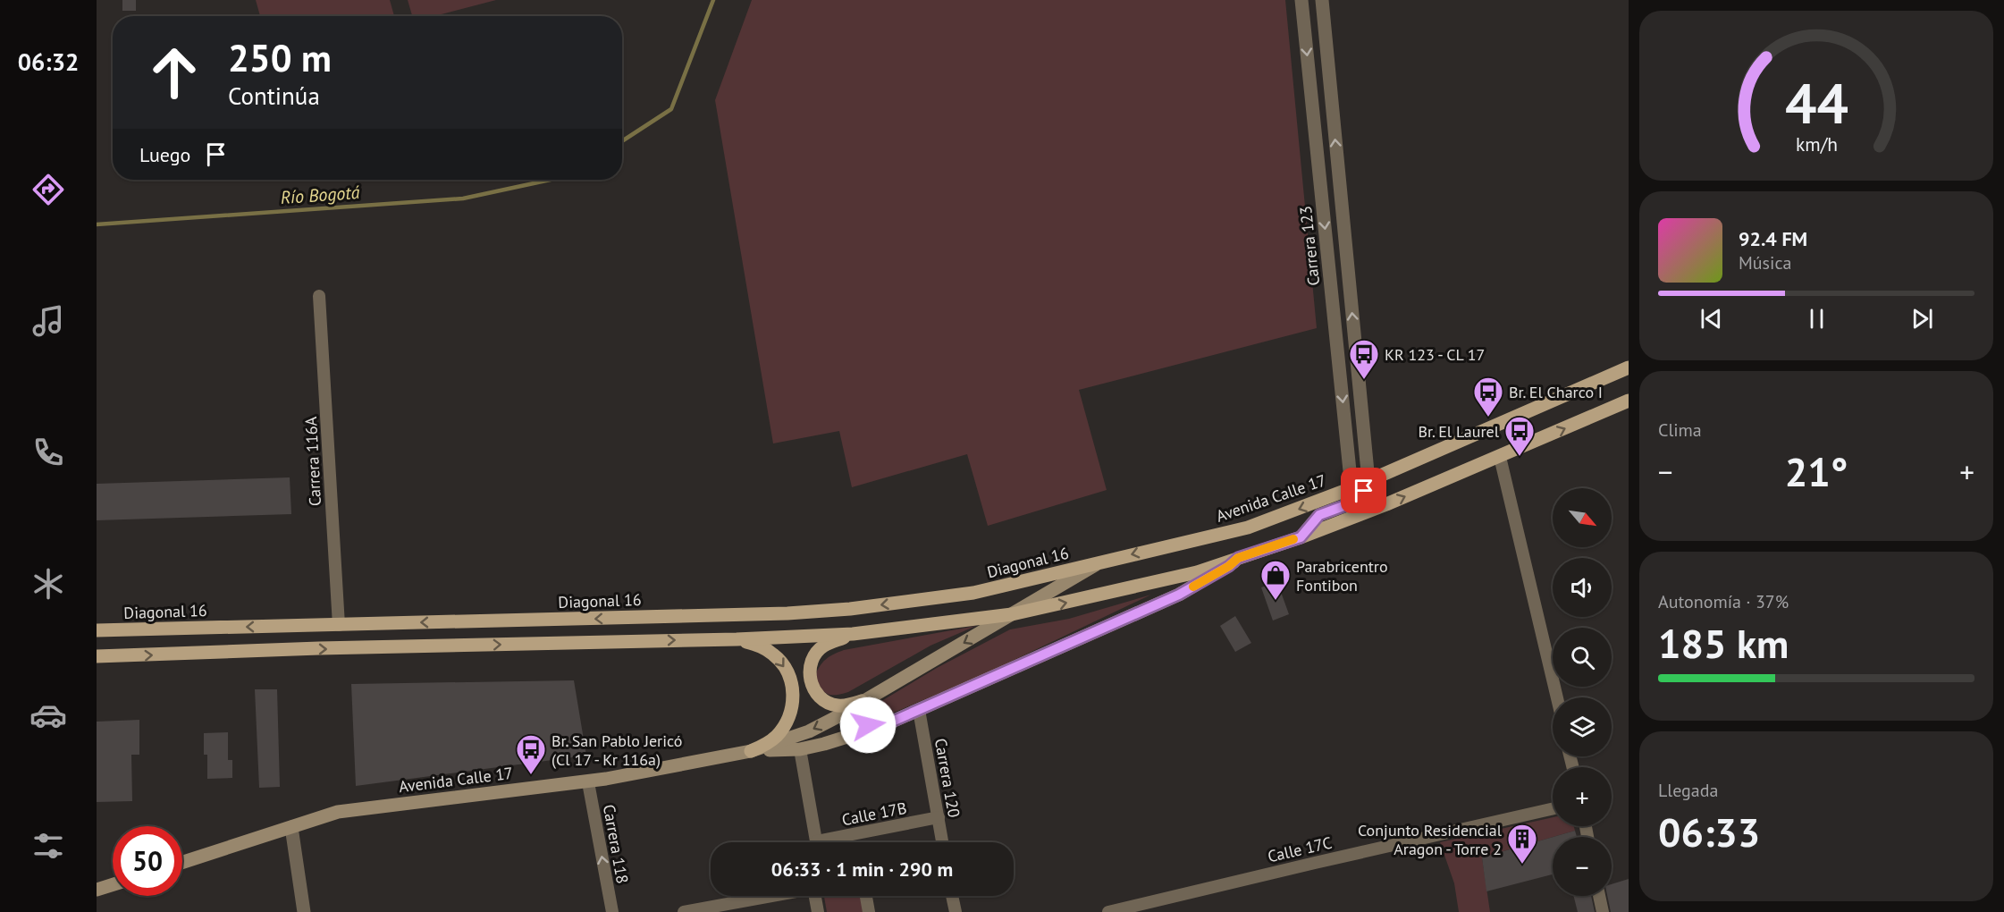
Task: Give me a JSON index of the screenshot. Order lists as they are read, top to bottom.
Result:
{
  "streets": {
    "main road": ["Avenida Calle 17", "Diagonal 16"],
    "street": [
      "Carrera 123",
      "Carrera 116A",
      "Carrera 120",
      "Calle 17B",
      "Carrera 118",
      "Calle 17C"
    ]
  },
  "crossings": [
    ["Carrera 123", "Avenida Calle 17"],
    ["Carrera 116A", "Diagonal 16"],
    ["Avenida Calle 17", "Diagonal 16"],
    ["Avenida Calle 17", "Carrera 120"],
    ["Avenida Calle 17", "Carrera 118"],
    ["Carrera 120", "Calle 17B"]
  ],
  "one_way": ["Carrera 118"],
  "water": ["Río Bogotá"],
  "places": {
    "bus stop": [
      "KR 123 - CL 17",
      "Br. El Charco I",
      "Br. El Laurel",
      "Br. San Pablo Jericó (Cl 17 - Kr 116a)"
    ],
    "shop": ["Parabricentro Fontibon"],
    "building": ["Conjunto Residencial Aragon - Torre 2"]
  },
  "north": "bottom right",
  "page": {
    "tabs": "06:32",
    "turn": ["250 m", "Continúa"],
    "then": "Luego",
    "song": ["92.4 FM", "Música"],
    "tile": [
      "Clima",
      ["Autonomía · 37%", "185 km"],
      ["Llegada", "06:33"]
    ],
    "heat": ["−", "21°", "+"],
    "map_buttons": ["+", "−"],
    "limit": "50",
    "trip": "06:33 · 1 min · 290 m",
    "gauge": ["44", "km/h"]
  }
}
